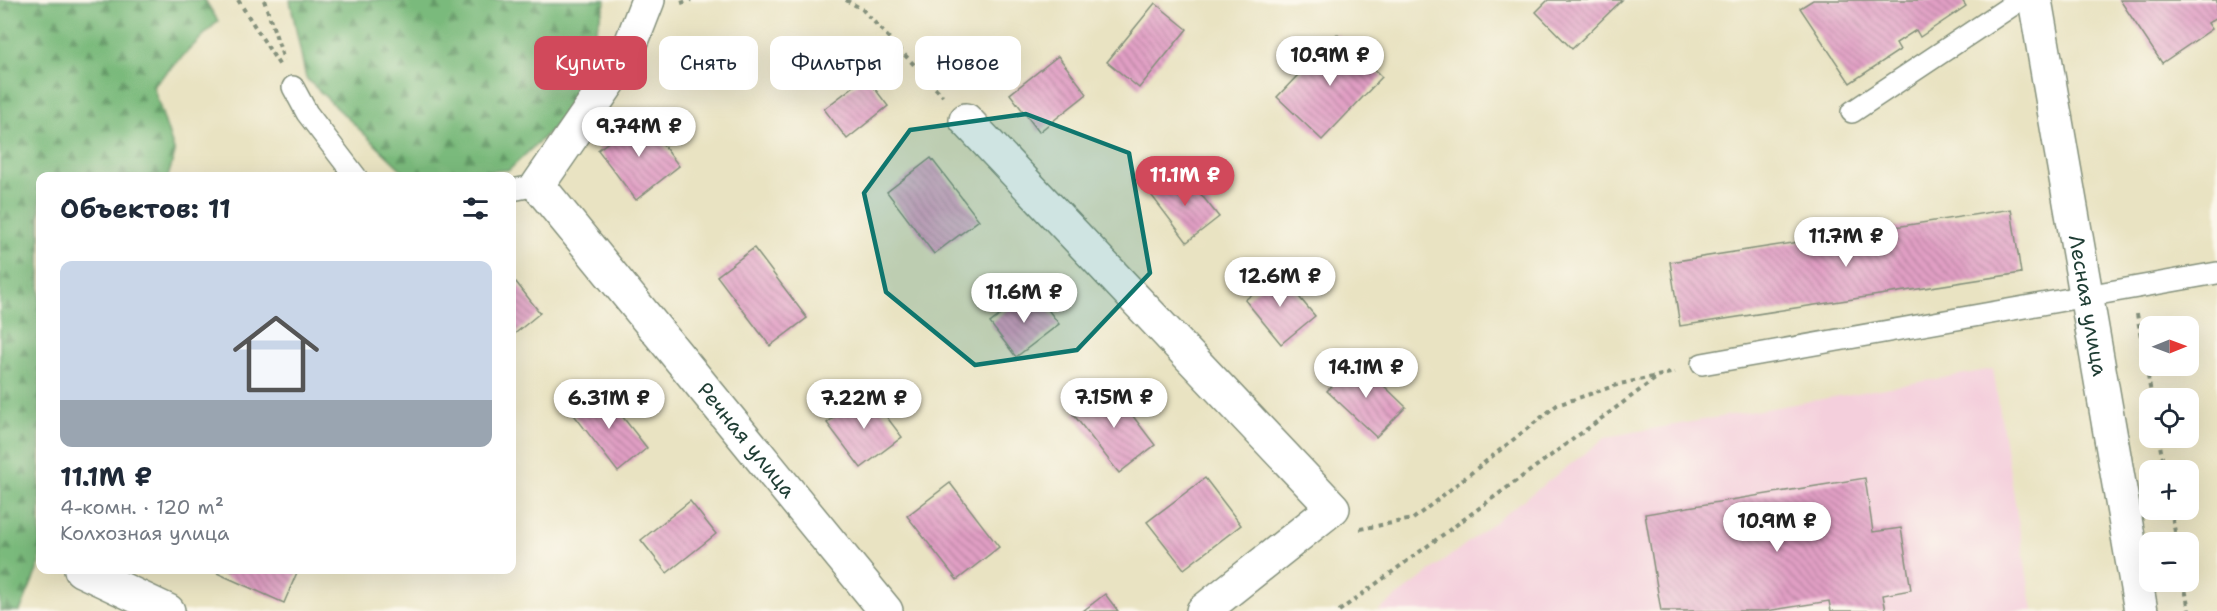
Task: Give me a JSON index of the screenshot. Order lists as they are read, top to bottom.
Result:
{
  "streets": {
    "street": ["Лесная улица", "Речная улица"]
  },
  "north": "right",
  "page": {
    "price": [
      "10.9M ₽",
      "9.74M ₽",
      "11.1M ₽",
      "11.7M ₽",
      "12.6M ₽",
      "11.6M ₽",
      "14.1M ₽",
      "7.15M ₽",
      "6.31M ₽",
      "7.22M ₽",
      "10.9M ₽"
    ],
    "chip": [
      "Купить",
      "Снять",
      "Фильтры",
      "Новое"
    ],
    "heading": "Объектов: 11",
    "list": [
      {
        "name": "11.1M ₽",
        "note": "4-комн. · 120 m² · Колхозная улица"
      }
    ],
    "map_buttons": ["+", "−"]
  }
}
